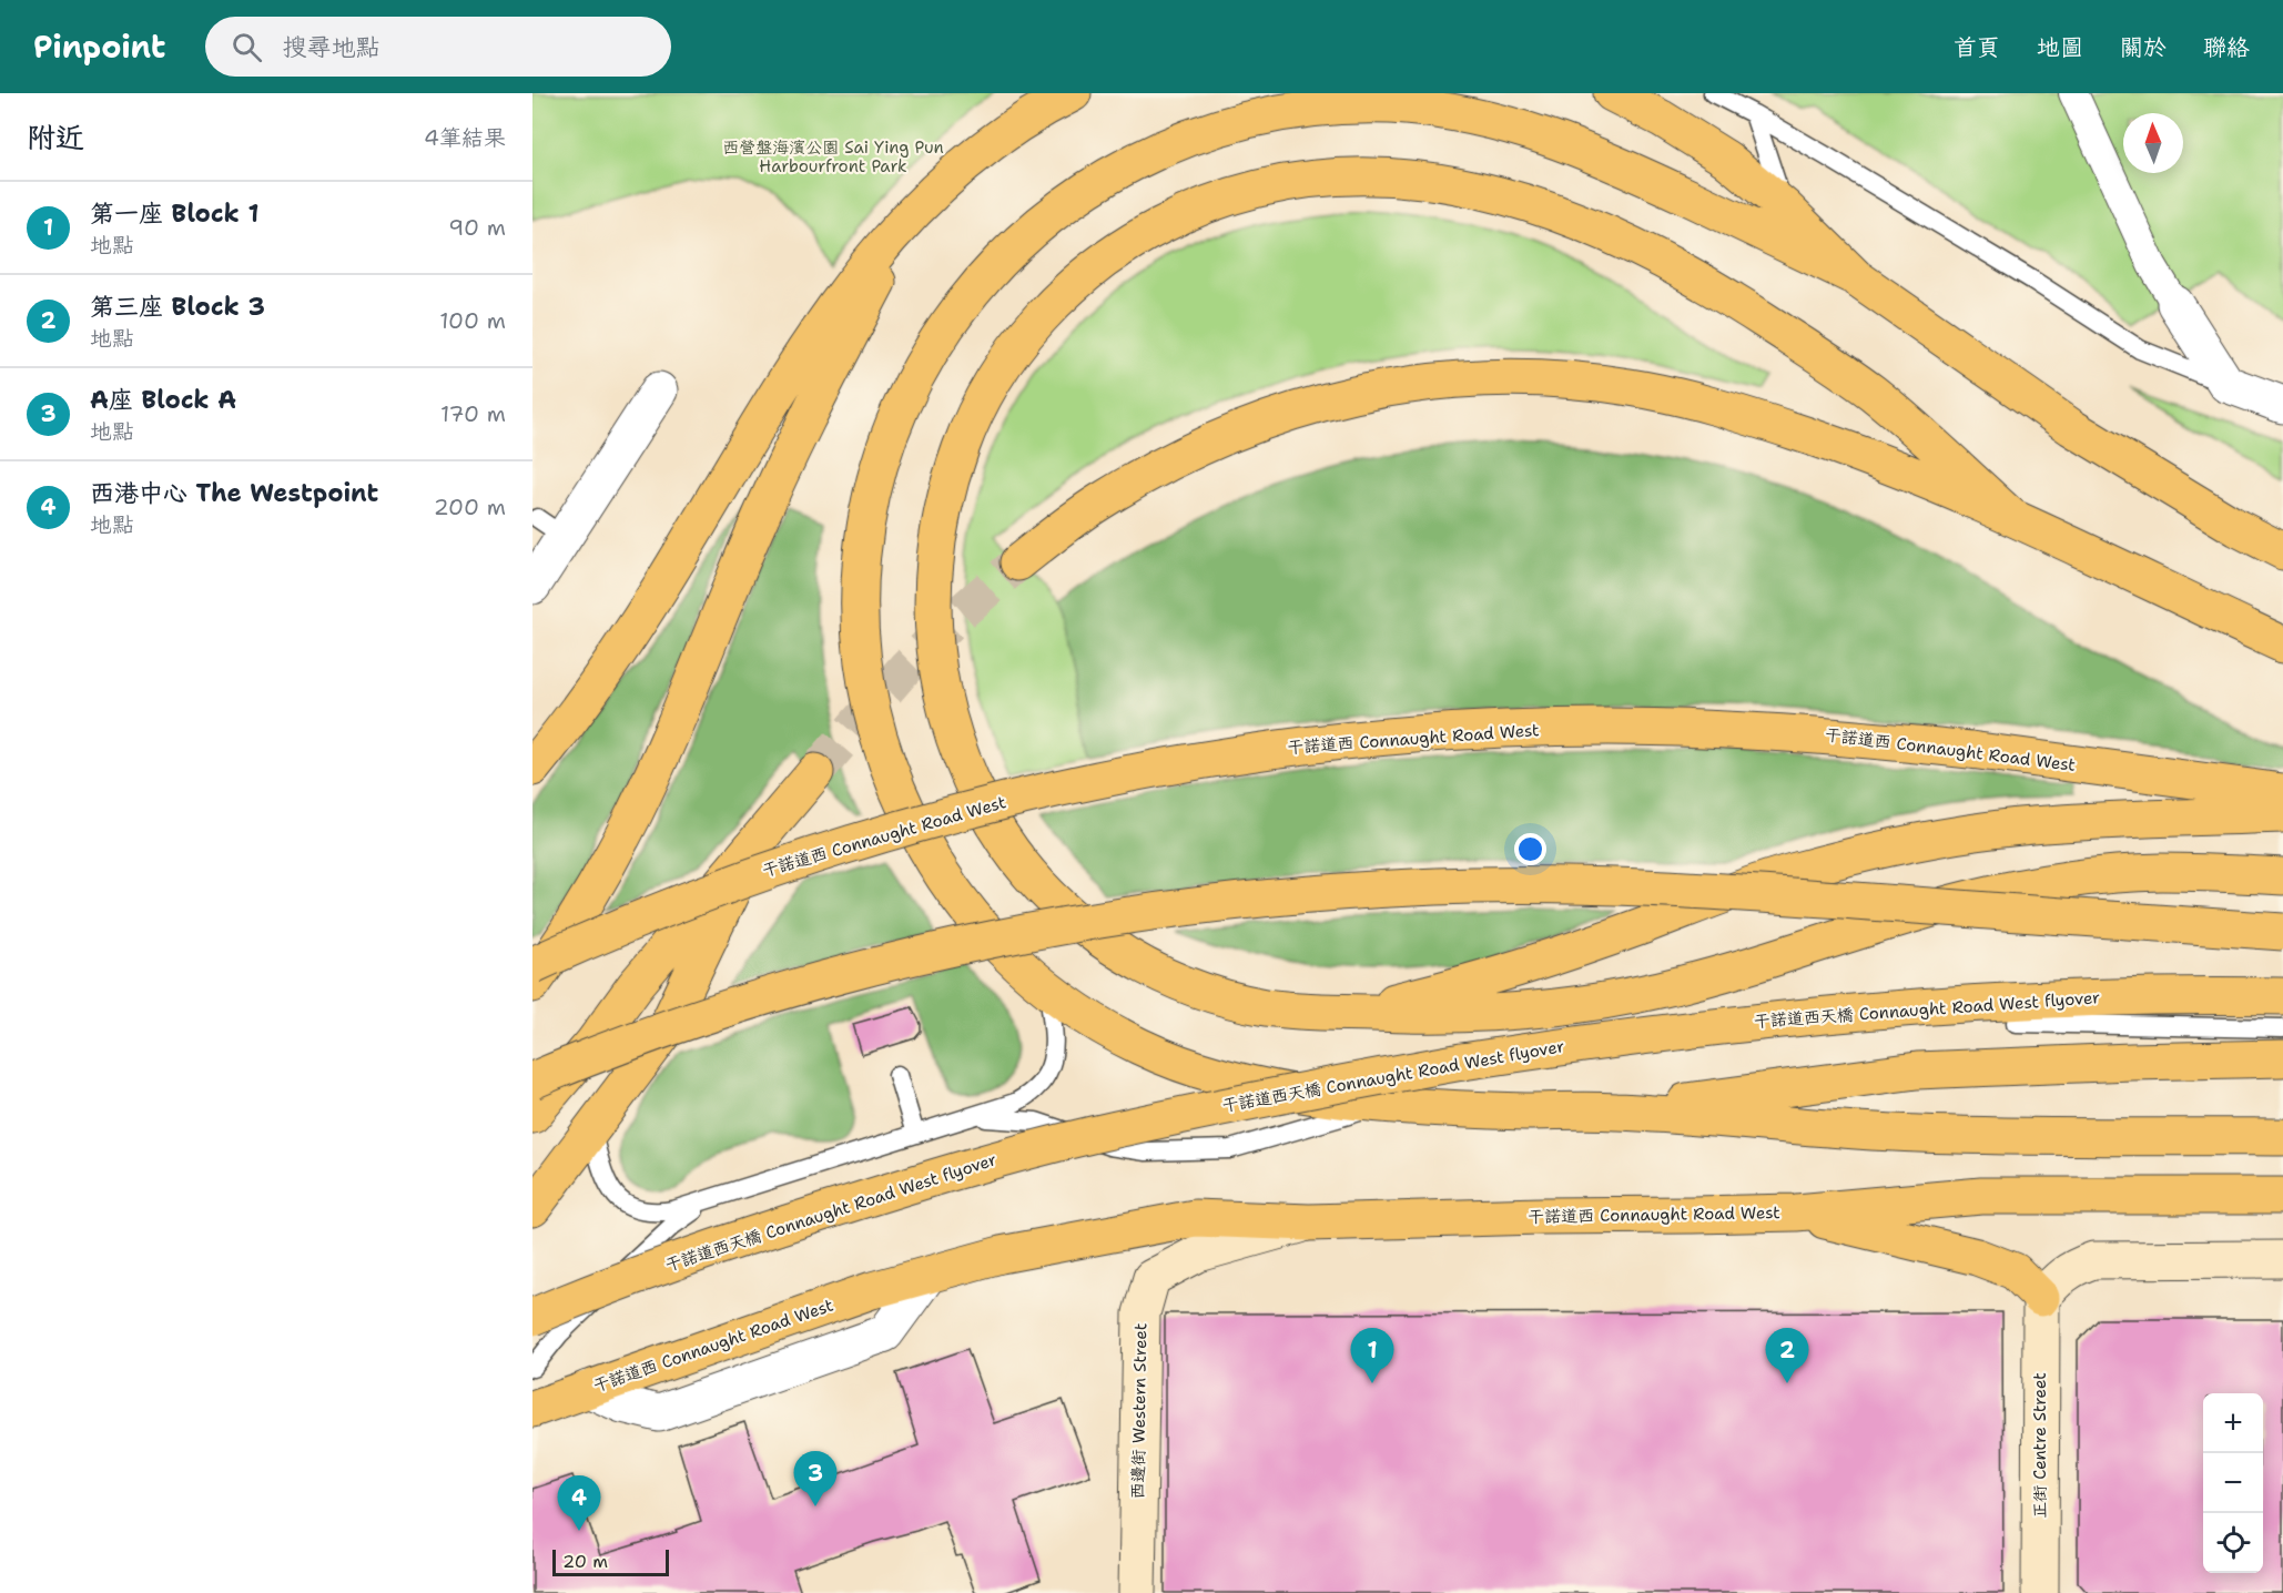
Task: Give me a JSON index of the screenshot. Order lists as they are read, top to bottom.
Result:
{
  "streets": {
    "main road": [
      "干諾道西 Connaught Road West",
      "干諾道西天橋 Connaught Road West flyover",
      "西邊街 Western Street",
      "正街 Centre Street"
    ]
  },
  "crossings": [
    ["干諾道西 Connaught Road West", "西邊街 Western Street"]
  ],
  "parks": ["西營盤海濱公園 Sai Ying Pun Harbourfront Park"],
  "scale_bar": "20 m",
  "north": "top",
  "page": {
    "header": "Pinpoint",
    "search": "搜尋地點",
    "nav": [
      "首頁",
      "地圖",
      "關於",
      "聯絡"
    ],
    "heading": ["附近", "4筆結果"],
    "list": [
      {
        "mark": "1",
        "name": "第一座 Block 1",
        "note": "地點",
        "value": "90 m"
      },
      {
        "mark": "2",
        "name": "第三座 Block 3",
        "note": "地點",
        "value": "100 m"
      },
      {
        "mark": "3",
        "name": "A座 Block A",
        "note": "地點",
        "value": "170 m"
      },
      {
        "mark": "4",
        "name": "西港中心 The Westpoint",
        "note": "地點",
        "value": "200 m"
      }
    ],
    "pins": [
      "1",
      "2",
      "3",
      "4"
    ],
    "map_buttons": ["+", "−"],
    "scale": "20 m"
  }
}
